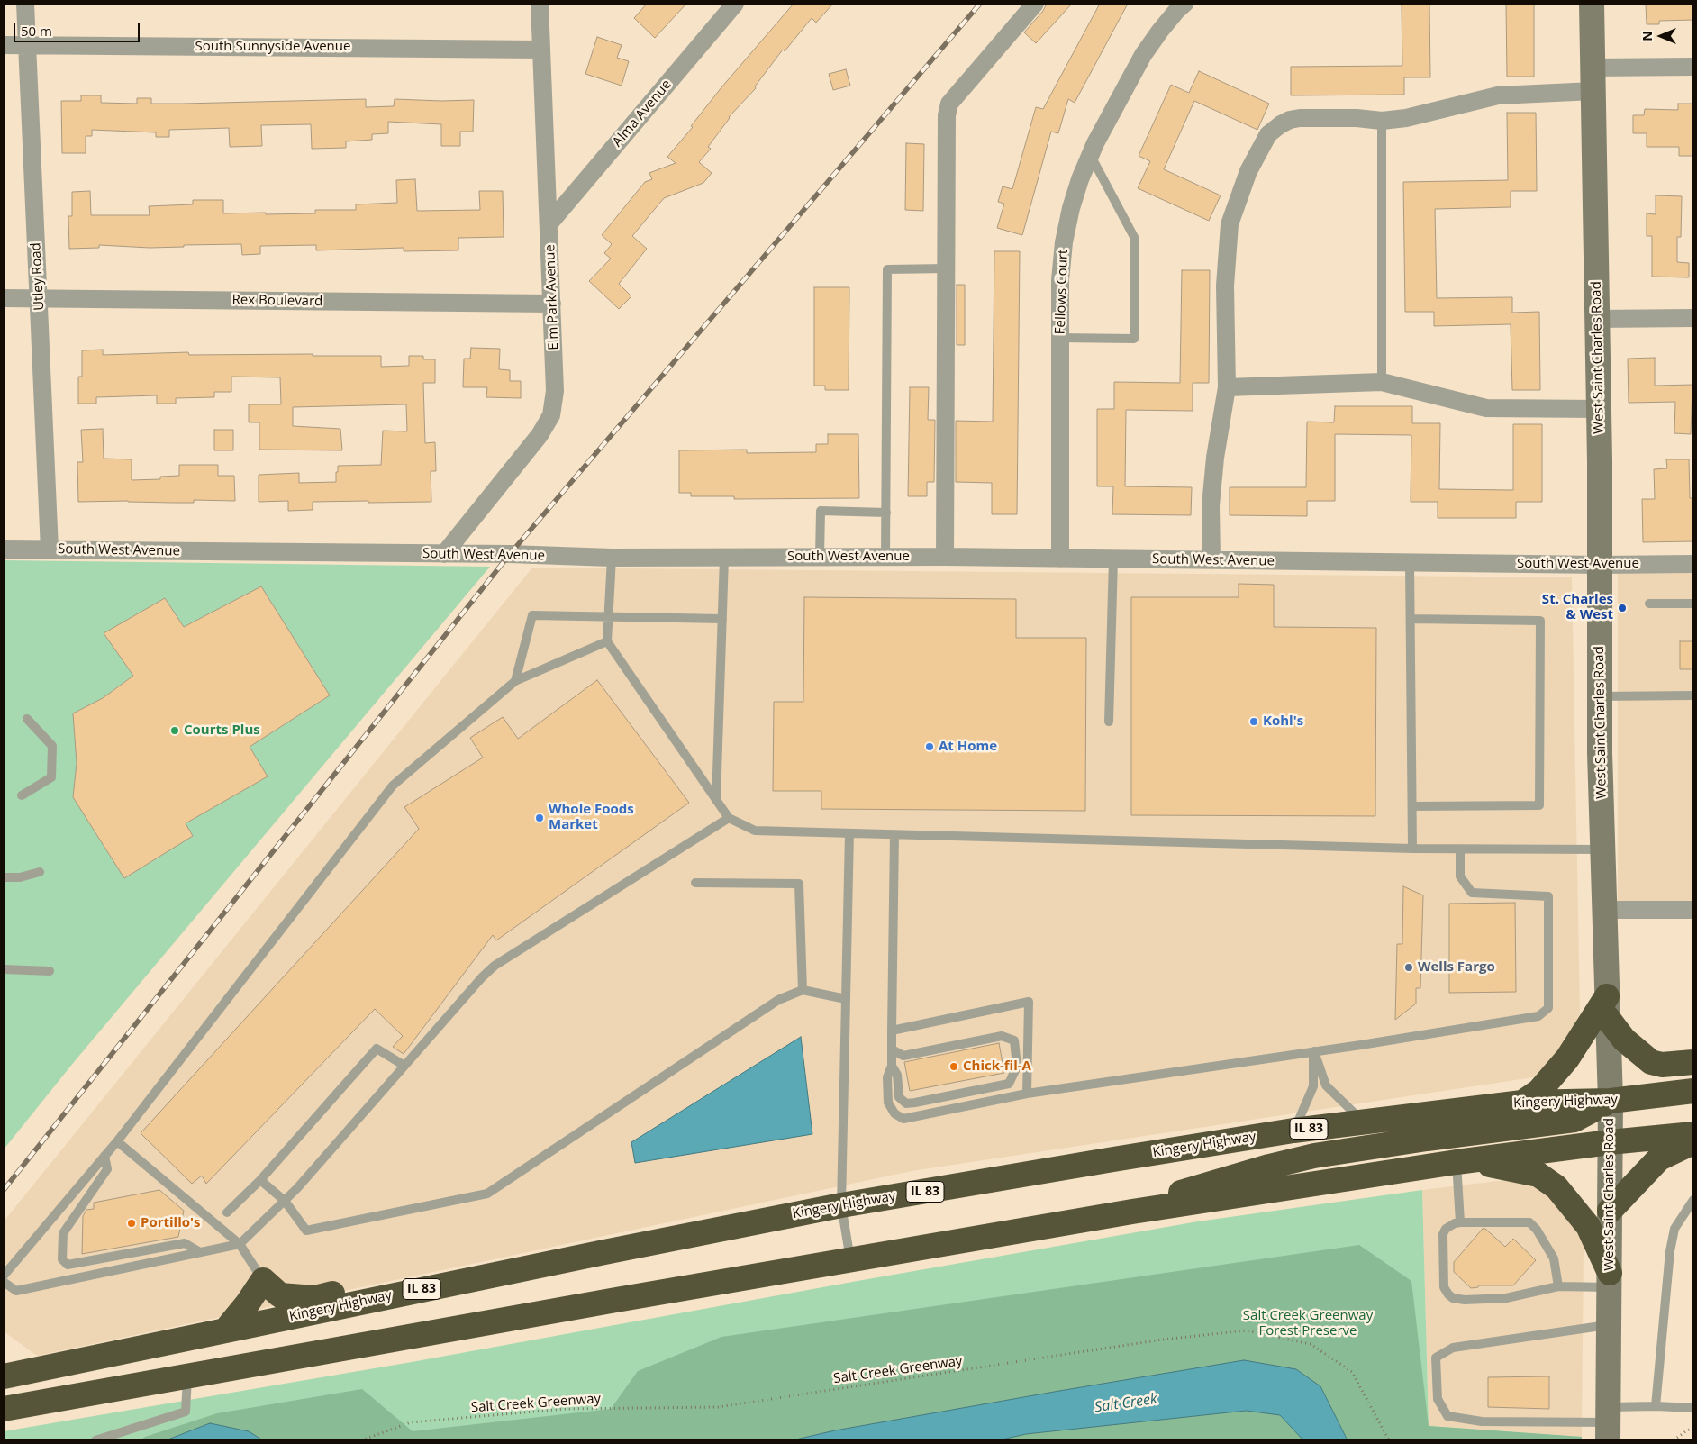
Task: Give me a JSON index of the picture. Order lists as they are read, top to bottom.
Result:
{
  "streets": {
    "highway": ["Kingery Highway", "IL 83"],
    "main road": ["West Saint Charles Road"],
    "street": [
      "South Sunnyside Avenue",
      "Alma Avenue",
      "Utley Road",
      "Fellows Court",
      "Elm Park Avenue",
      "Rex Boulevard",
      "South West Avenue"
    ],
    "path": ["Salt Creek Greenway"]
  },
  "crossings": [
    ["South Sunnyside Avenue", "Utley Road"],
    ["South Sunnyside Avenue", "Elm Park Avenue"],
    ["Alma Avenue", "Elm Park Avenue"],
    ["Utley Road", "Rex Boulevard"],
    ["Utley Road", "South West Avenue"],
    ["Fellows Court", "South West Avenue"],
    ["Elm Park Avenue", "Rex Boulevard"],
    ["Elm Park Avenue", "South West Avenue"],
    ["West Saint Charles Road", "South West Avenue"],
    ["West Saint Charles Road", "Kingery Highway"]
  ],
  "water": ["Salt Creek"],
  "parks": ["Salt Creek Greenway Forest Preserve"],
  "places": [
    "St. Charles & West",
    "Kohl's",
    "Courts Plus",
    "At Home",
    "Whole Foods Market",
    "Wells Fargo",
    "Chick-fil-A",
    "Portillo's"
  ],
  "scale_bar": "50 m",
  "north": "left"
}
